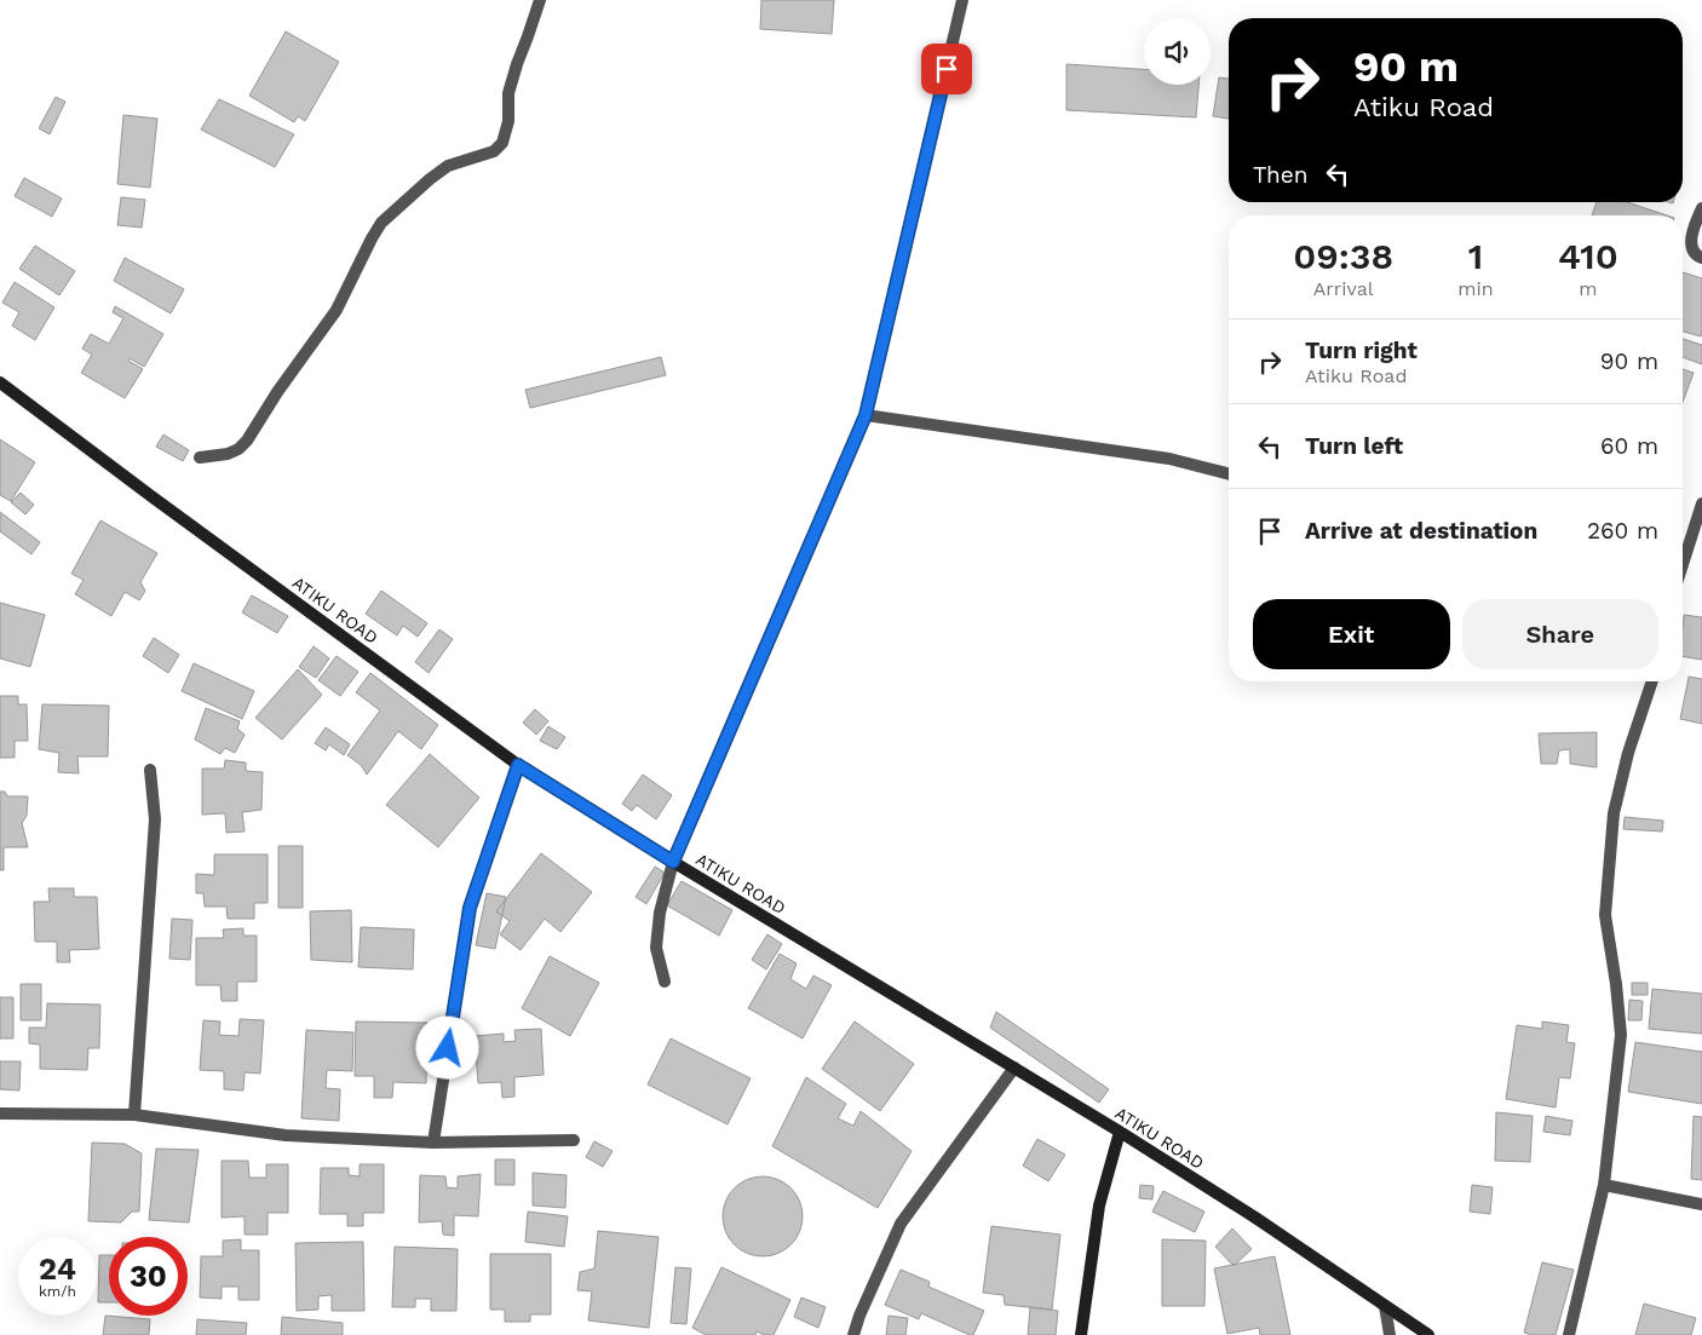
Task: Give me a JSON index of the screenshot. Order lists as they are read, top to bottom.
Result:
{
  "streets": {
    "street": ["ATIKU ROAD"]
  },
  "page": {
    "turn": ["90 m", "Atiku Road"],
    "then": "Then",
    "eta": [
      "09:38",
      "Arrival",
      "1",
      "min",
      "410",
      "m"
    ],
    "list": [
      {
        "name": "Turn right",
        "note": "Atiku Road",
        "value": "90 m"
      },
      {
        "name": "Turn left",
        "value": "60 m"
      },
      {
        "name": "Arrive at destination",
        "value": "260 m"
      }
    ],
    "buttons": ["Exit", "Share"],
    "speed": "24 km/h",
    "limit": "30"
  }
}
